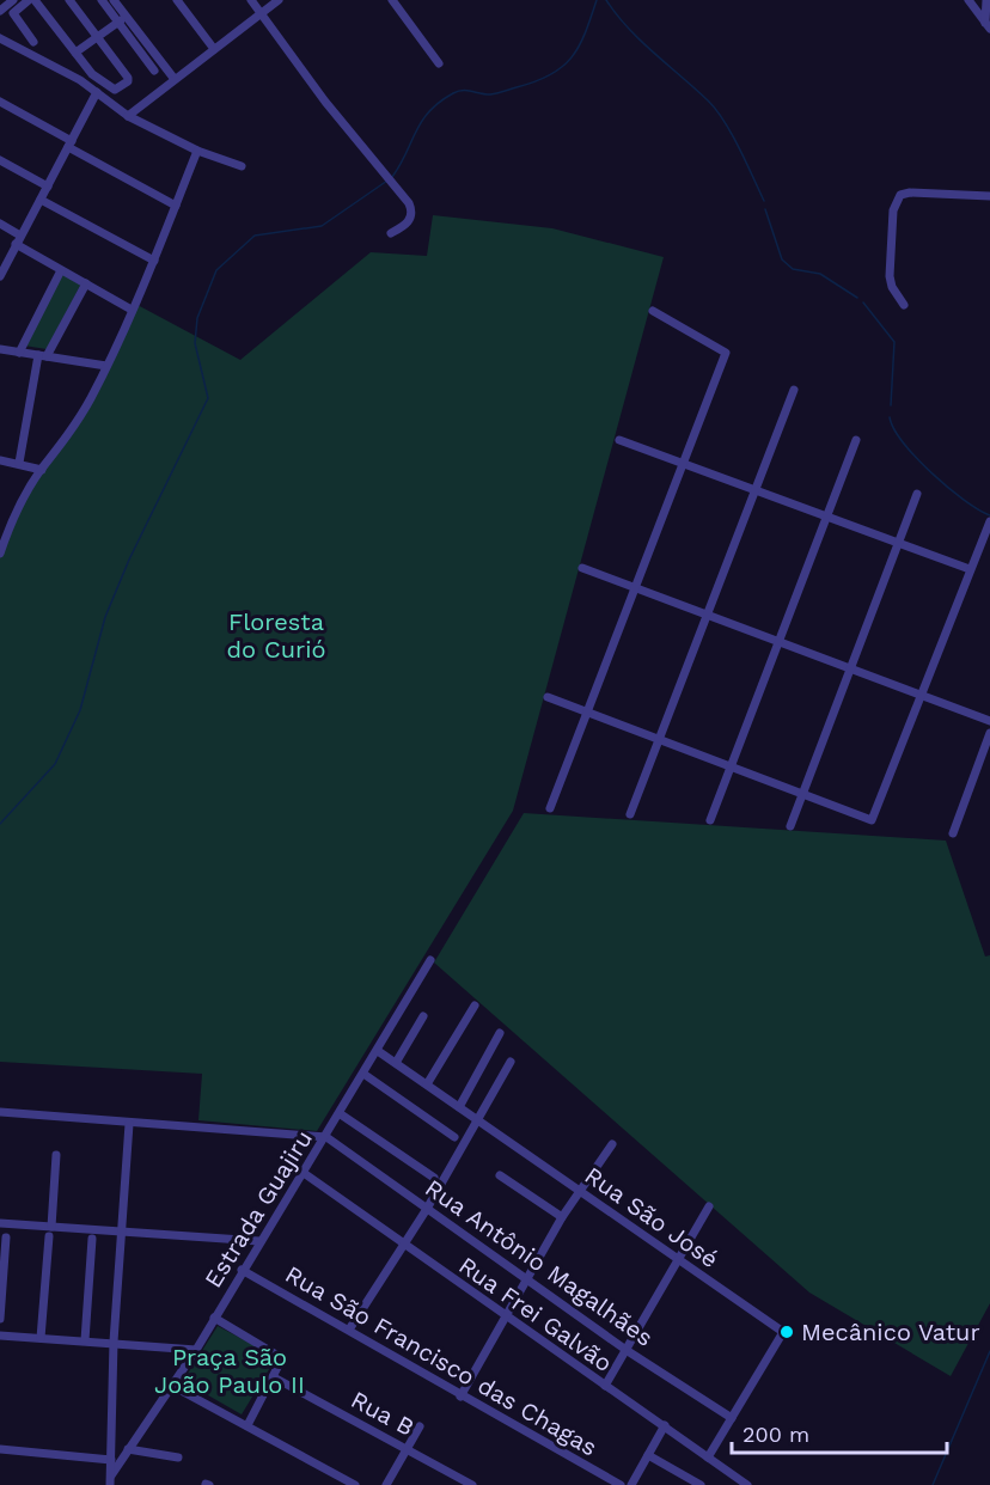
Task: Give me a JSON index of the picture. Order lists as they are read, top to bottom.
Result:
{
  "streets": {
    "street": [
      "Estrada Guajiru",
      "Rua São José",
      "Rua Antônio Magalhães",
      "Rua Frei Galvão",
      "Rua São Francisco das Chagas",
      "Rua B"
    ]
  },
  "crossings": [
    ["Estrada Guajiru", "Rua São José"],
    ["Estrada Guajiru", "Rua Antônio Magalhães"],
    ["Estrada Guajiru", "Rua Frei Galvão"],
    ["Estrada Guajiru", "Rua São Francisco das Chagas"],
    ["Rua São José", "Rua Antônio Magalhães"],
    ["Rua São José", "Rua Frei Galvão"]
  ],
  "parks": ["Floresta do Curió", "Praça São João Paulo II"],
  "places": ["Mecânico Vatur"],
  "scale_bar": "200 m"
}
